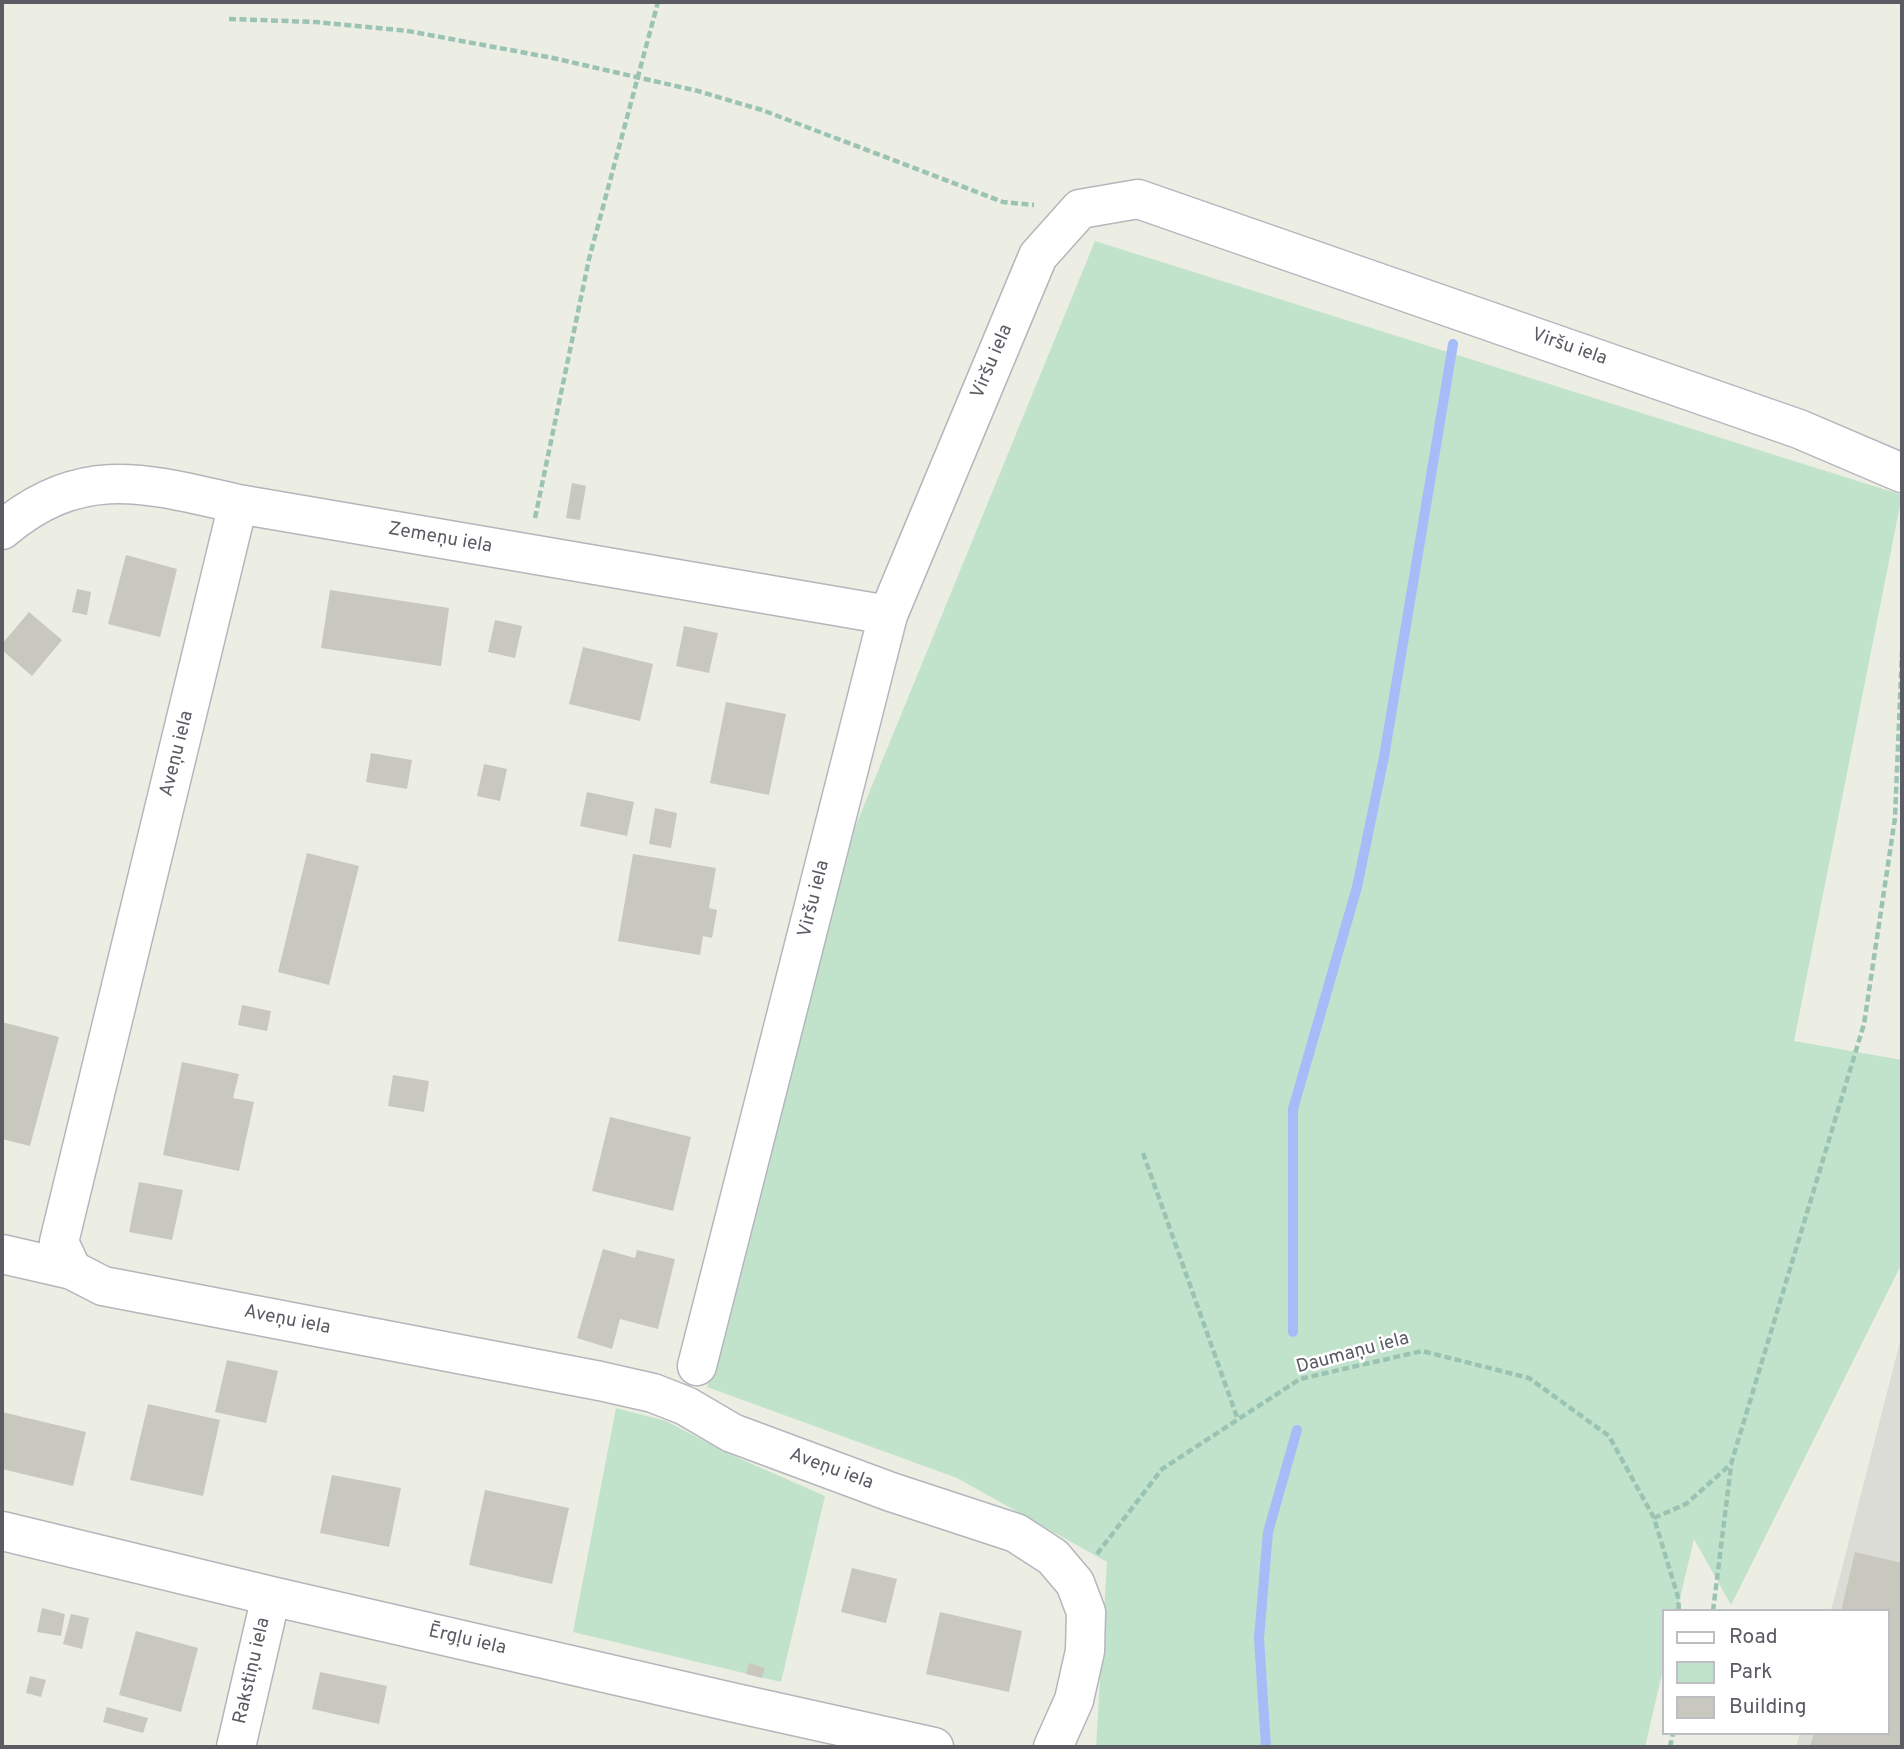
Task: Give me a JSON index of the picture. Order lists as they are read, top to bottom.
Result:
{
  "streets": {
    "street": [
      "Viršu iela",
      "Zemeņu iela",
      "Aveņu iela",
      "Ērgļu iela",
      "Rakstiņu iela"
    ],
    "path": ["Daumaņu iela"]
  },
  "crossings": [
    ["Viršu iela", "Zemeņu iela"],
    ["Zemeņu iela", "Aveņu iela"],
    ["Aveņu iela", "Daumaņu iela"],
    ["Ērgļu iela", "Rakstiņu iela"]
  ],
  "legend": ["Road", "Park", "Building"]
}
